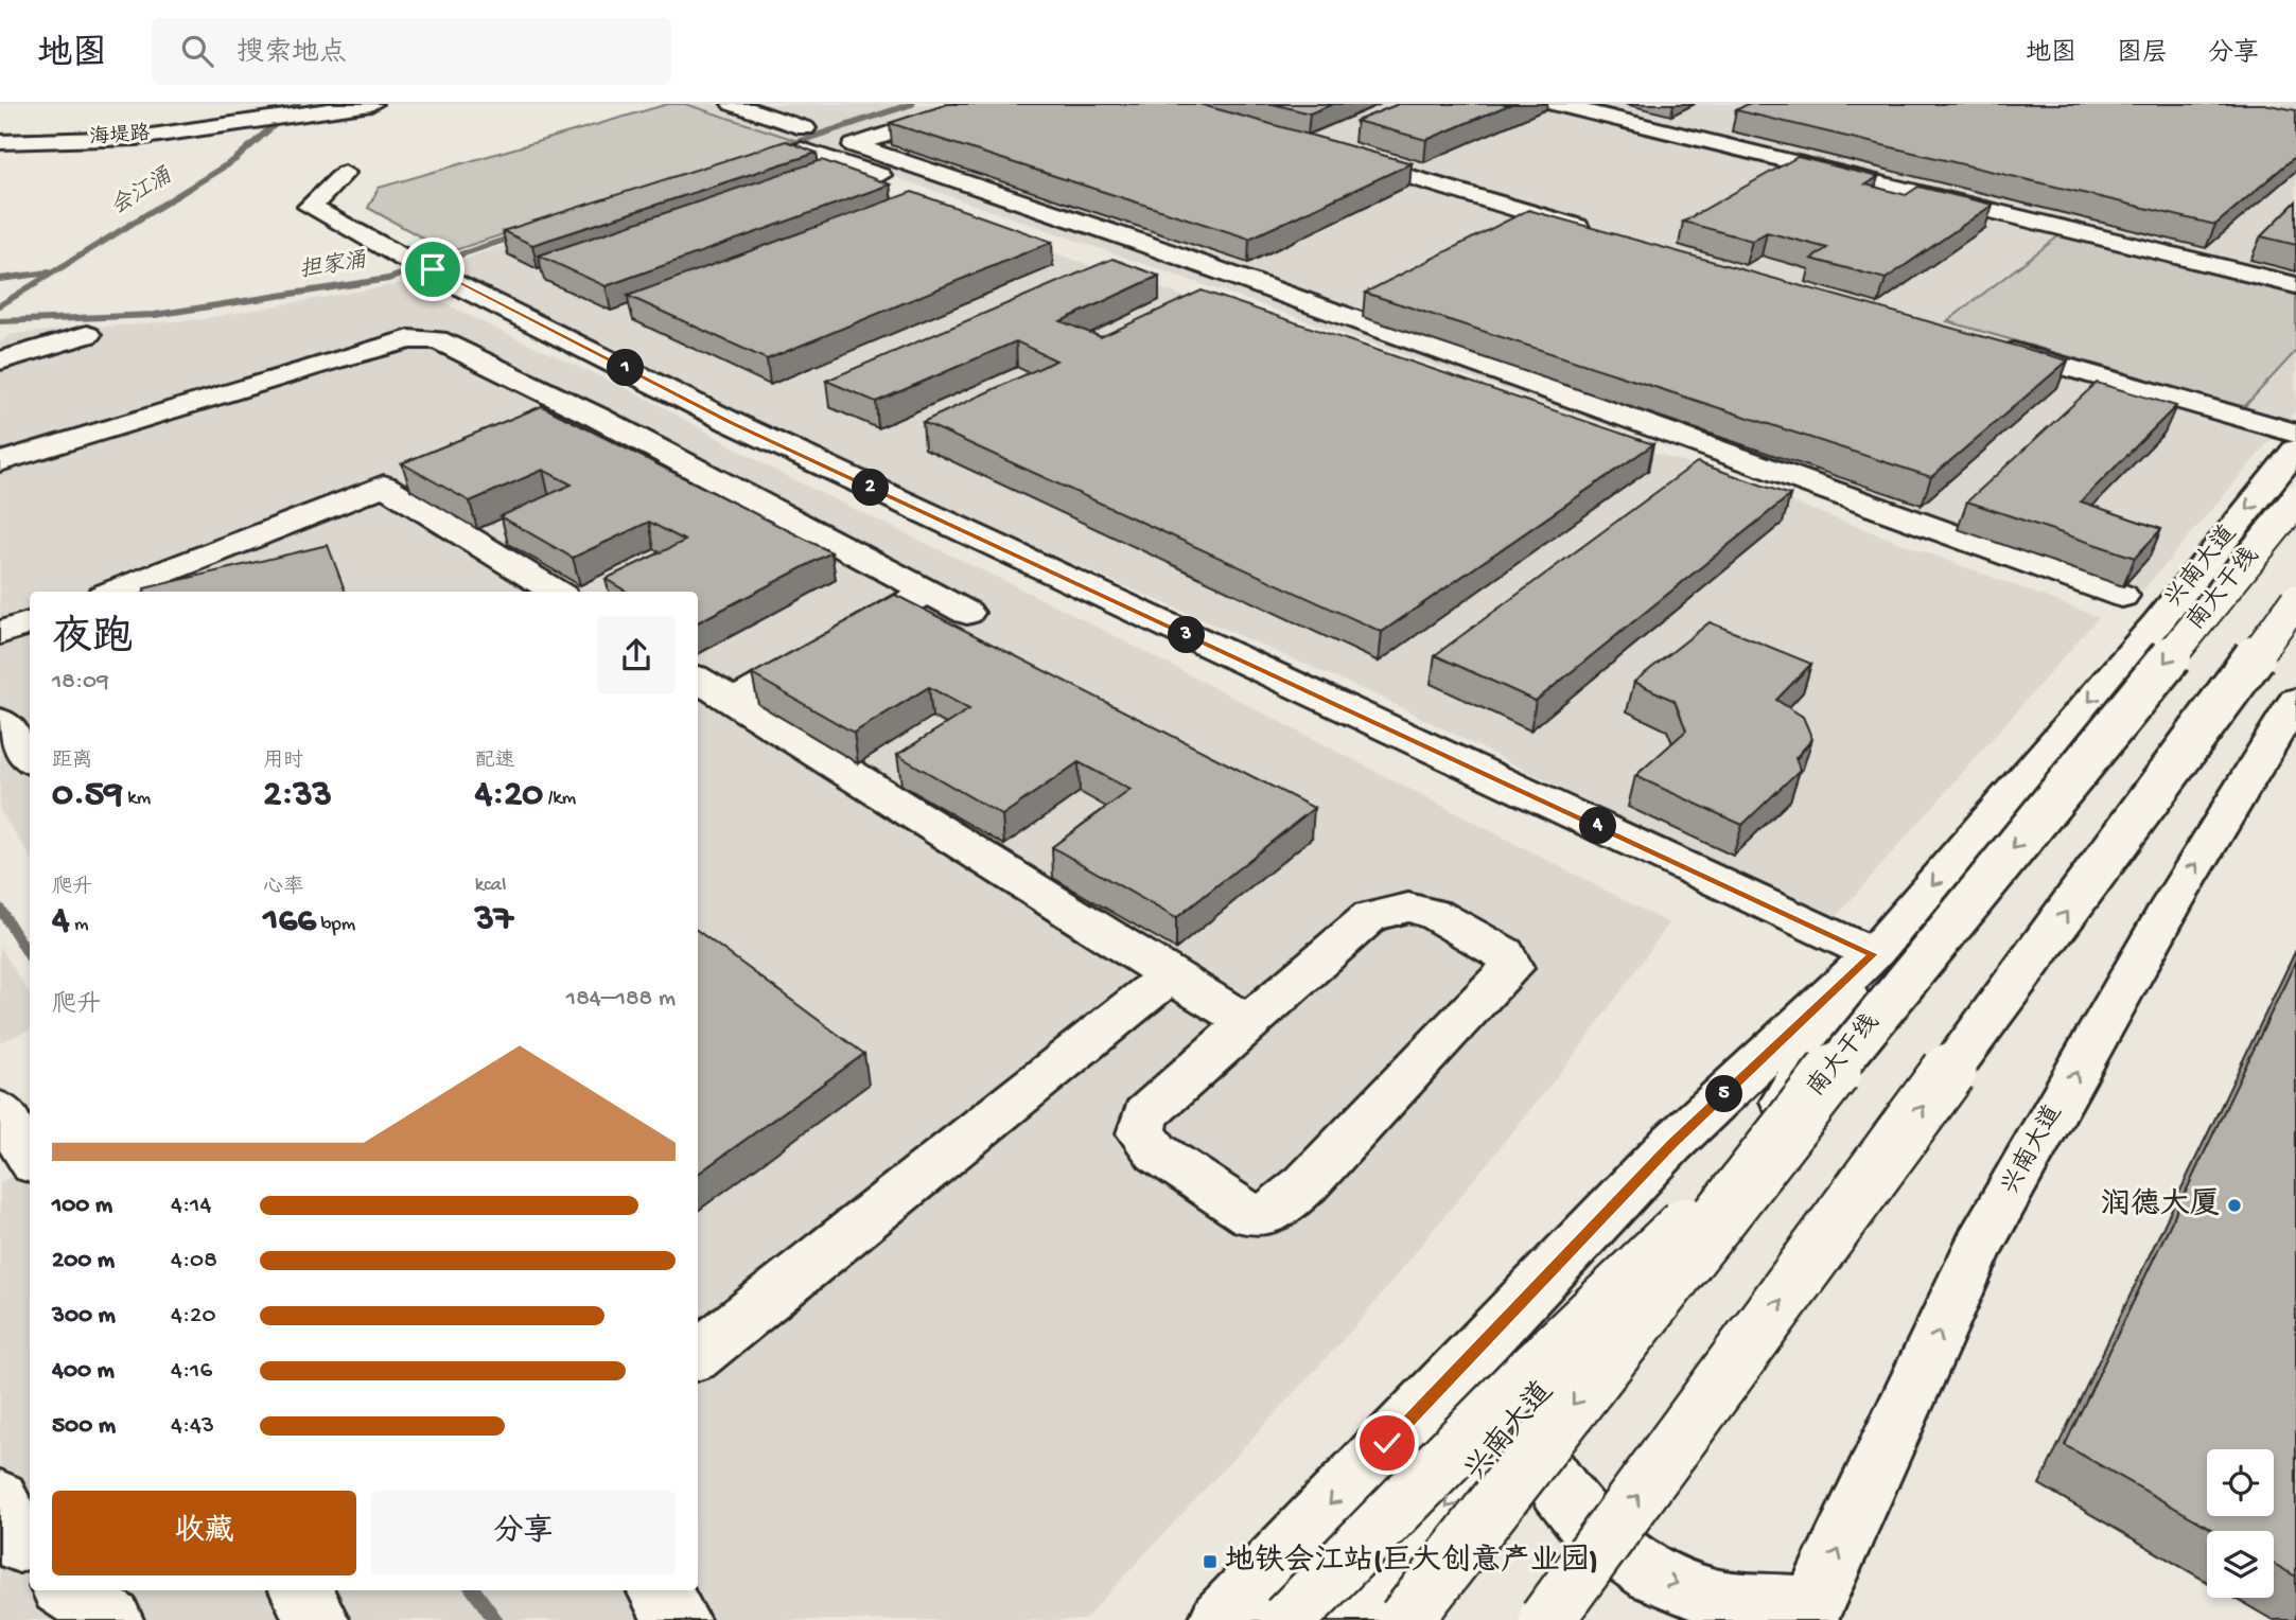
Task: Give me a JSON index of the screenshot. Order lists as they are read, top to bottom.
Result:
{
  "streets": {
    "main road": ["海堤路", "兴南大道", "南大干线"]
  },
  "water": ["会江涌", "担家涌"],
  "places": {
    "other": ["润德大厦"],
    "transit": ["地铁会江站(巨大创意产业园)"]
  },
  "page": {
    "header": "地图",
    "search": "搜索地点",
    "nav": ["地图", "图层", "分享"],
    "pins": [
      "1",
      "2",
      "3",
      "4",
      "5"
    ],
    "heading": ["夜跑", "18:09"],
    "stats": [
      ["距离", "0.59 km"],
      ["用时", "2:33"],
      ["配速", "4:20 /km"],
      ["爬升", "4 m"],
      ["心率", "166 bpm"],
      ["kcal", "37"]
    ],
    "chart": ["爬升", "184–188 m"],
    "list": [
      {
        "name": "100 m",
        "note": "4:14"
      },
      {
        "name": "200 m",
        "note": "4:08"
      },
      {
        "name": "300 m",
        "note": "4:20"
      },
      {
        "name": "400 m",
        "note": "4:16"
      },
      {
        "name": "500 m",
        "note": "4:43"
      }
    ],
    "buttons": ["收藏", "分享"]
  }
}
